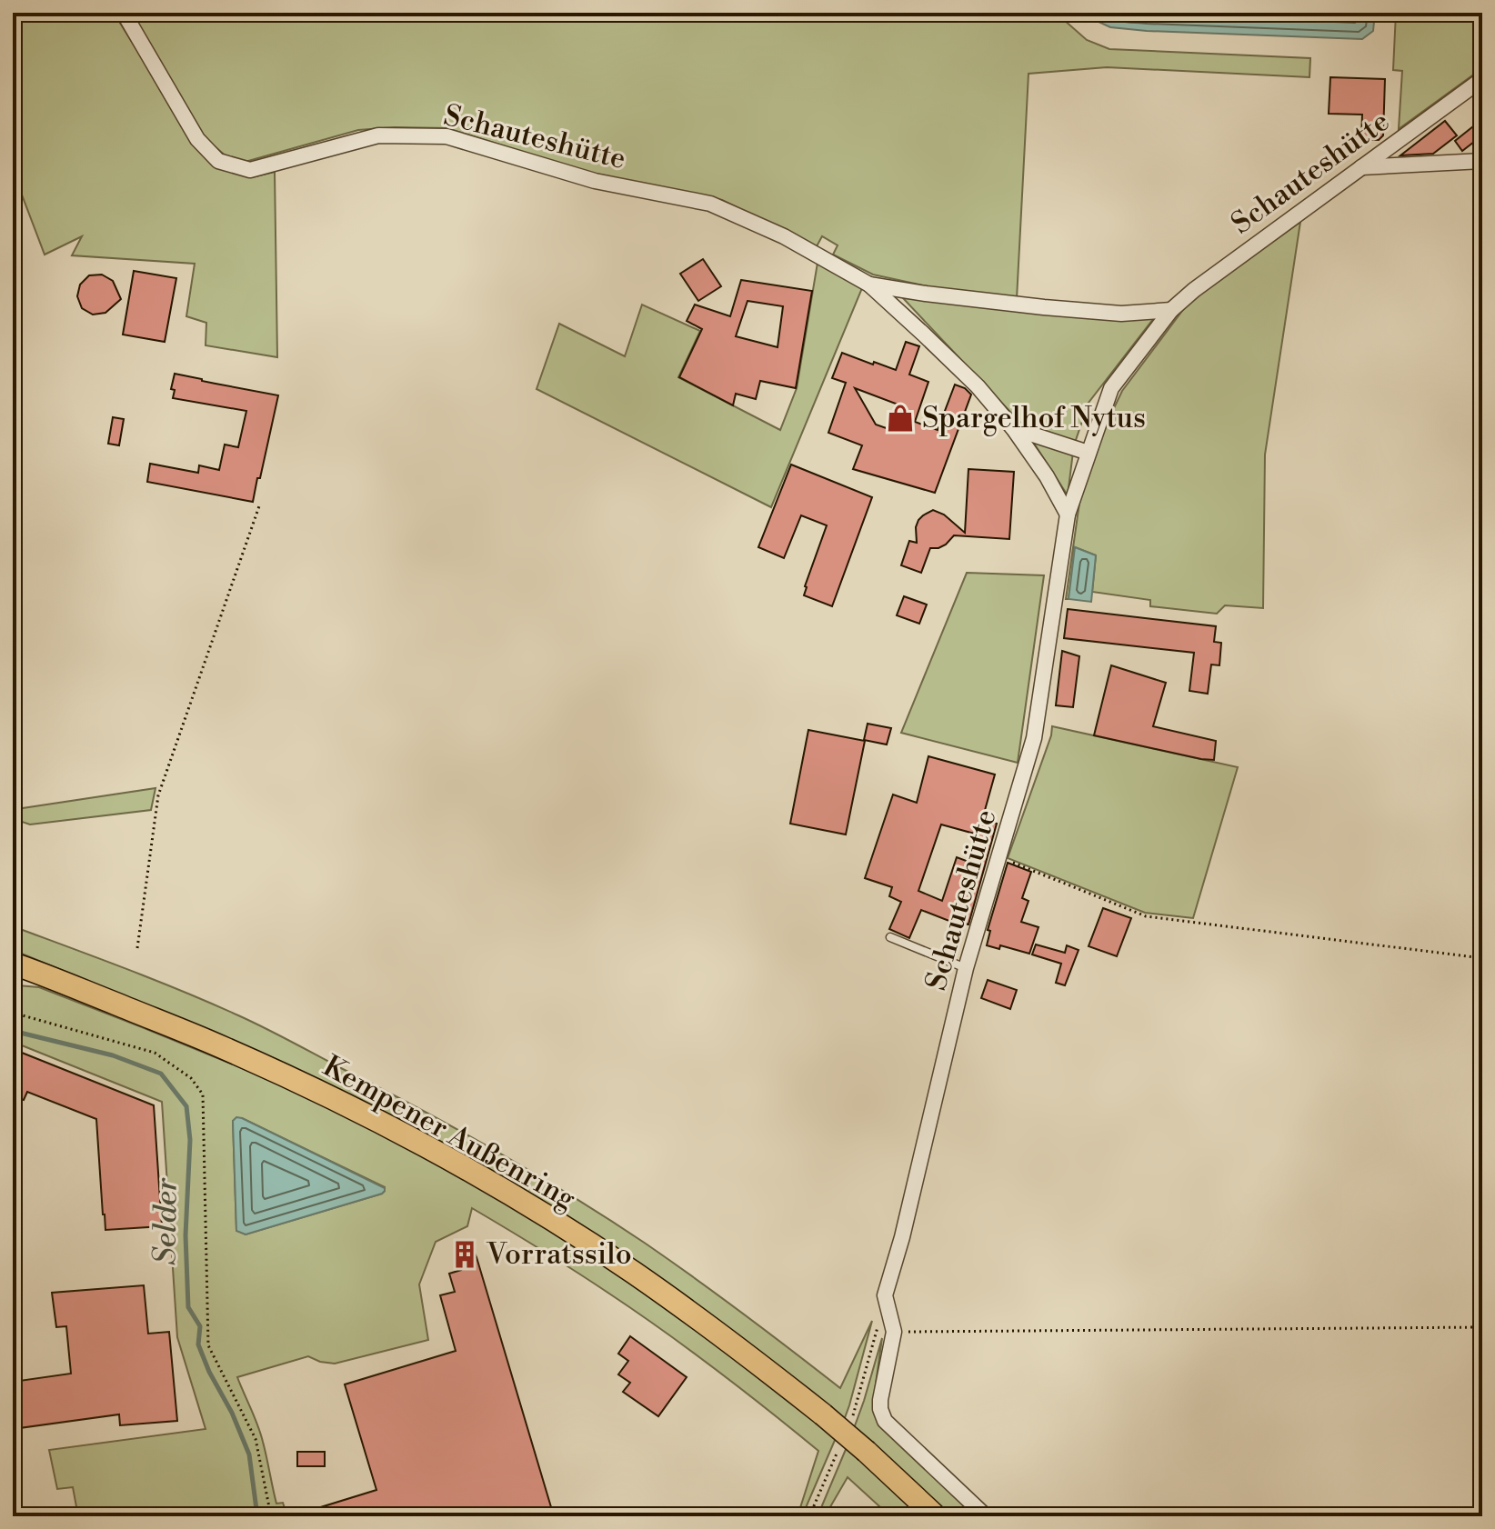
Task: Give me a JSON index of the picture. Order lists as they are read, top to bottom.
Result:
{
  "streets": {
    "main road": ["Kempener Außenring"],
    "street": ["Schauteshütte"]
  },
  "water": ["Selder"],
  "places": {
    "shop": ["Spargelhof Nytus"],
    "building": ["Vorratssilo"]
  }
}
